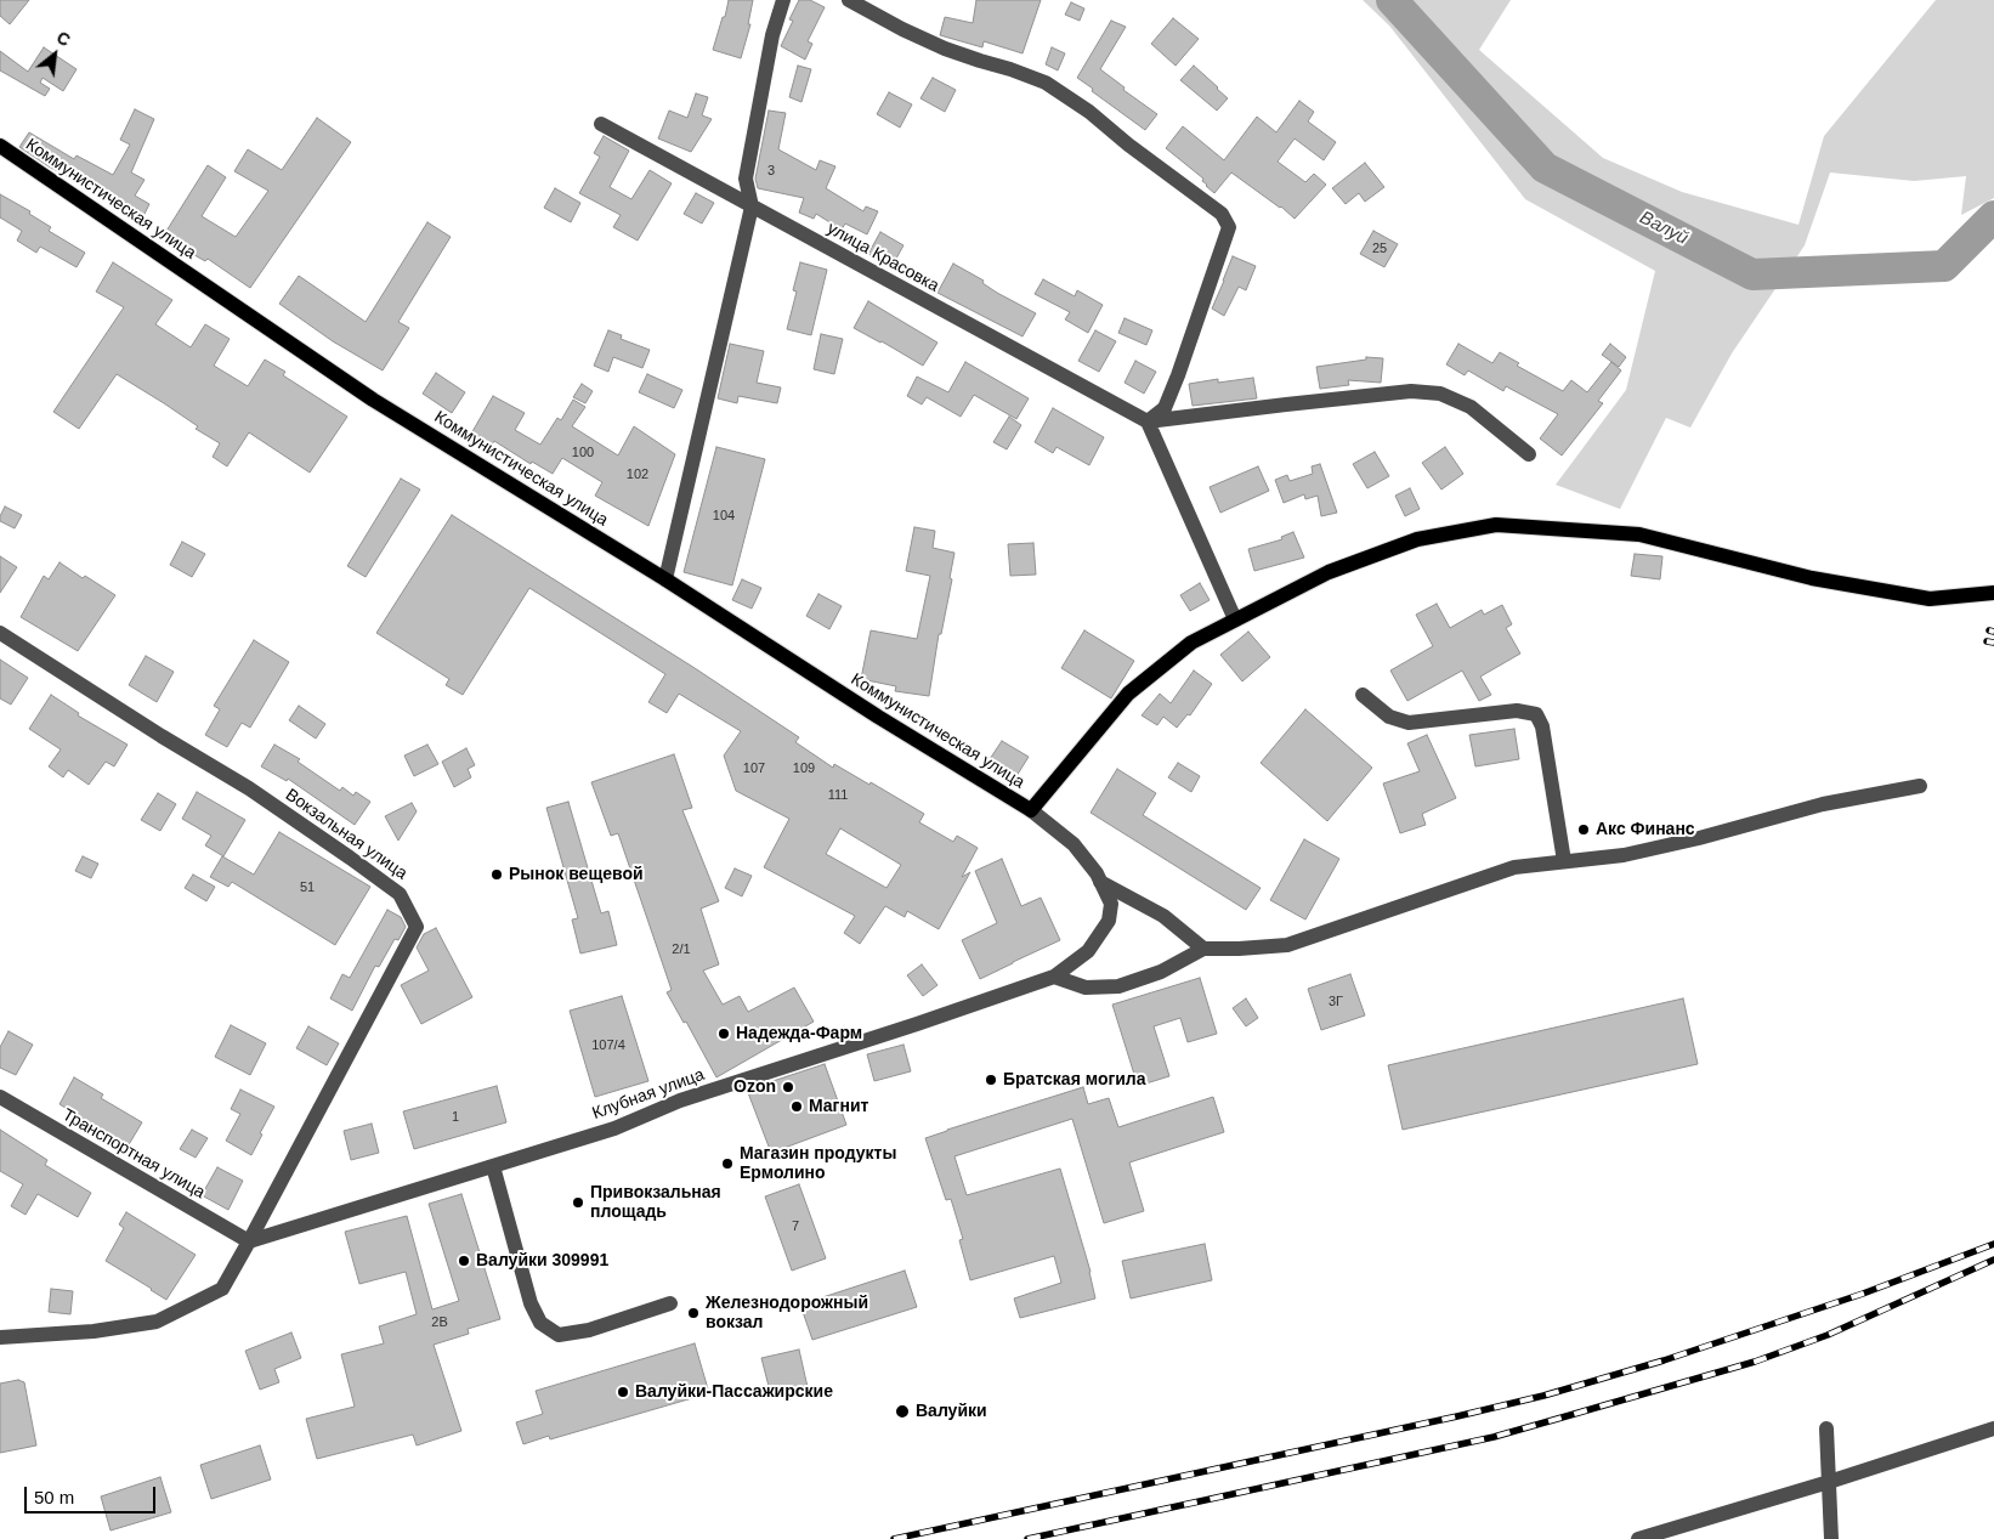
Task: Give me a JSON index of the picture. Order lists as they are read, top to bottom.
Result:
{
  "streets": {
    "main road": ["Коммунистическая улица"],
    "street": [
      "улица Красовка",
      "Вокзальная улица",
      "Клубная улица",
      "Транспортная улица"
    ]
  },
  "crossings": [
    ["Коммунистическая улица", "Клубная улица"],
    ["Вокзальная улица", "Клубная улица"],
    ["Вокзальная улица", "Транспортная улица"],
    ["Клубная улица", "Транспортная улица"]
  ],
  "water": ["Валуй"],
  "places": [
    "Акс Финанс",
    "Рынок вещевой",
    "Надежда-Фарм",
    "Братская могила",
    "Ozon",
    "Магнит",
    "Магазин продукты Ермолино",
    "Привокзальная площадь",
    "Валуйки 309991",
    "Железнодорожный вокзал",
    "Валуйки-Пассажирские",
    "Валуйки"
  ],
  "house_numbers": [
    "3",
    "25",
    "100",
    "102",
    "104",
    "107",
    "109",
    "111",
    "51",
    "2/1",
    "3Г",
    "107/4",
    "1",
    "7",
    "2В"
  ],
  "scale_bar": "50 m",
  "north": "top right"
}
